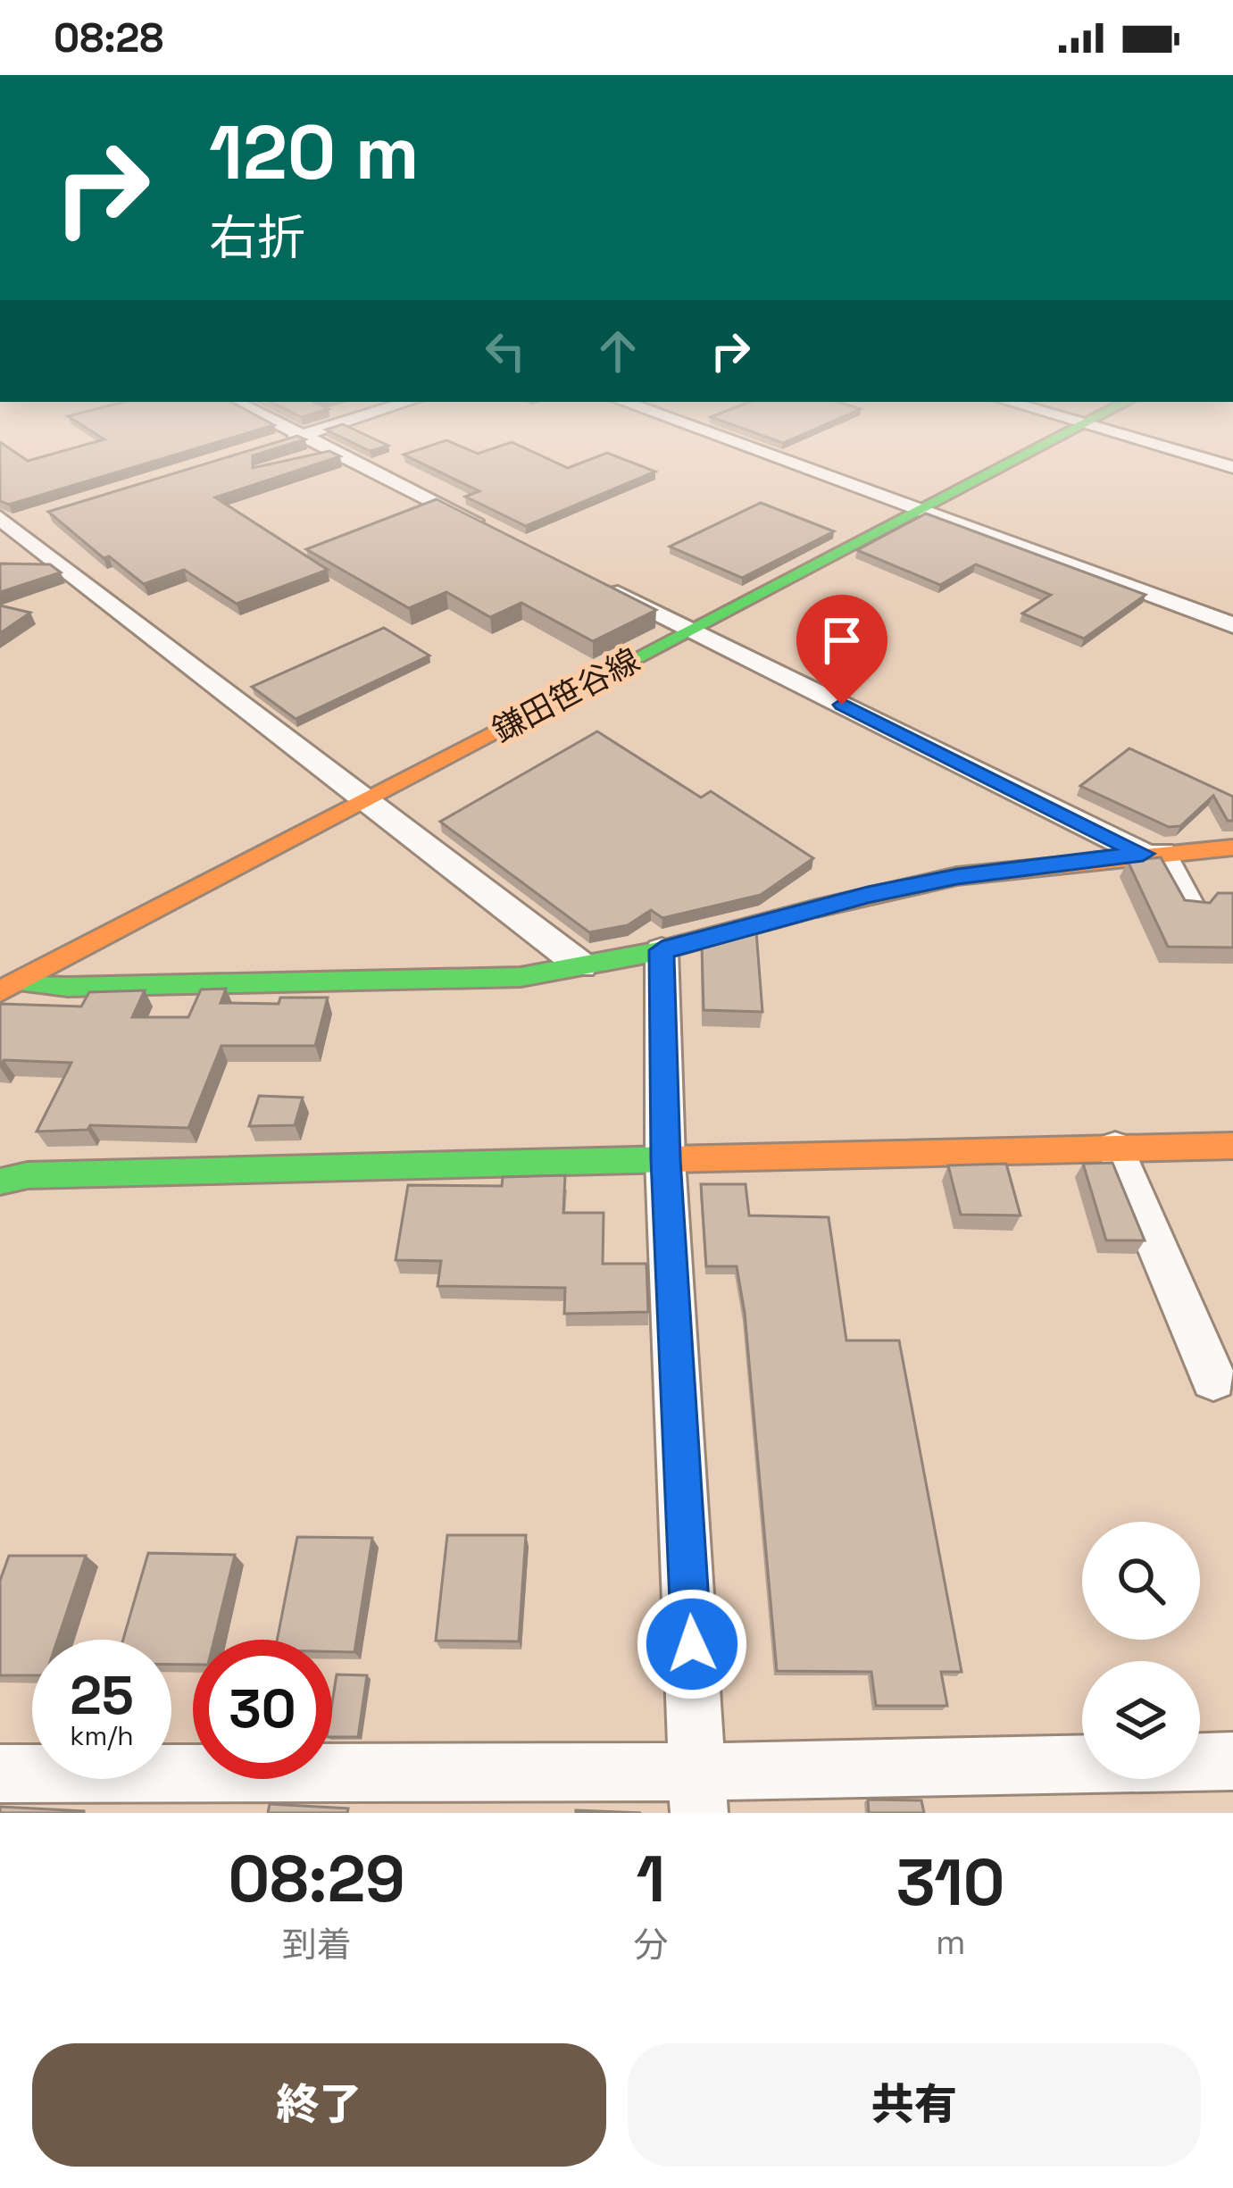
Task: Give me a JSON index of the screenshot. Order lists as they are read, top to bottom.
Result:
{
  "streets": {
    "street": ["鎌田笹谷線"]
  },
  "page": {
    "status": "08:28",
    "turn": ["120 m", "右折"],
    "speed": "25 km/h",
    "limit": "30",
    "eta": [
      "08:29",
      "到着",
      "1",
      "分",
      "310",
      "m"
    ],
    "buttons": ["終了", "共有"]
  }
}
